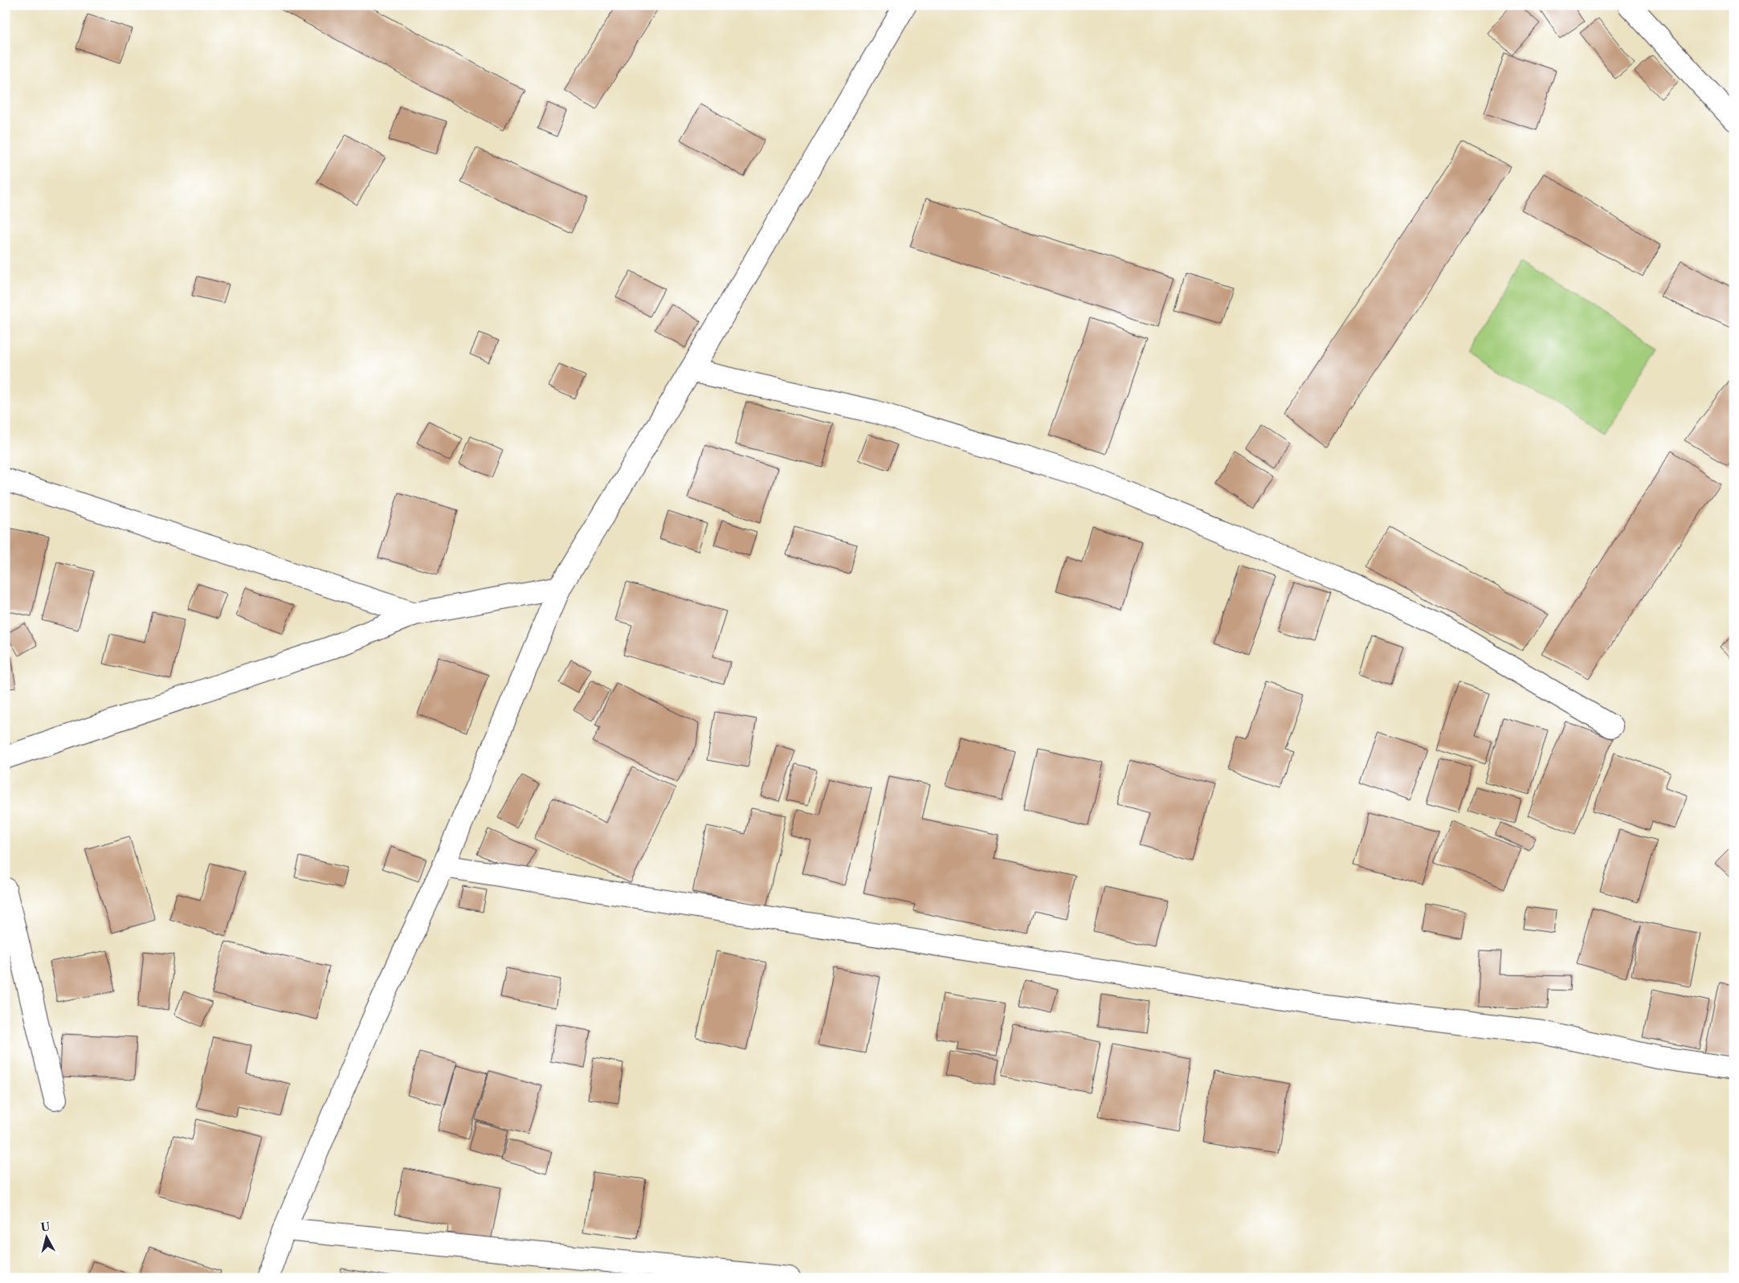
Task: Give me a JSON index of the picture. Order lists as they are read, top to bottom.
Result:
{
  "north": "top"
}
